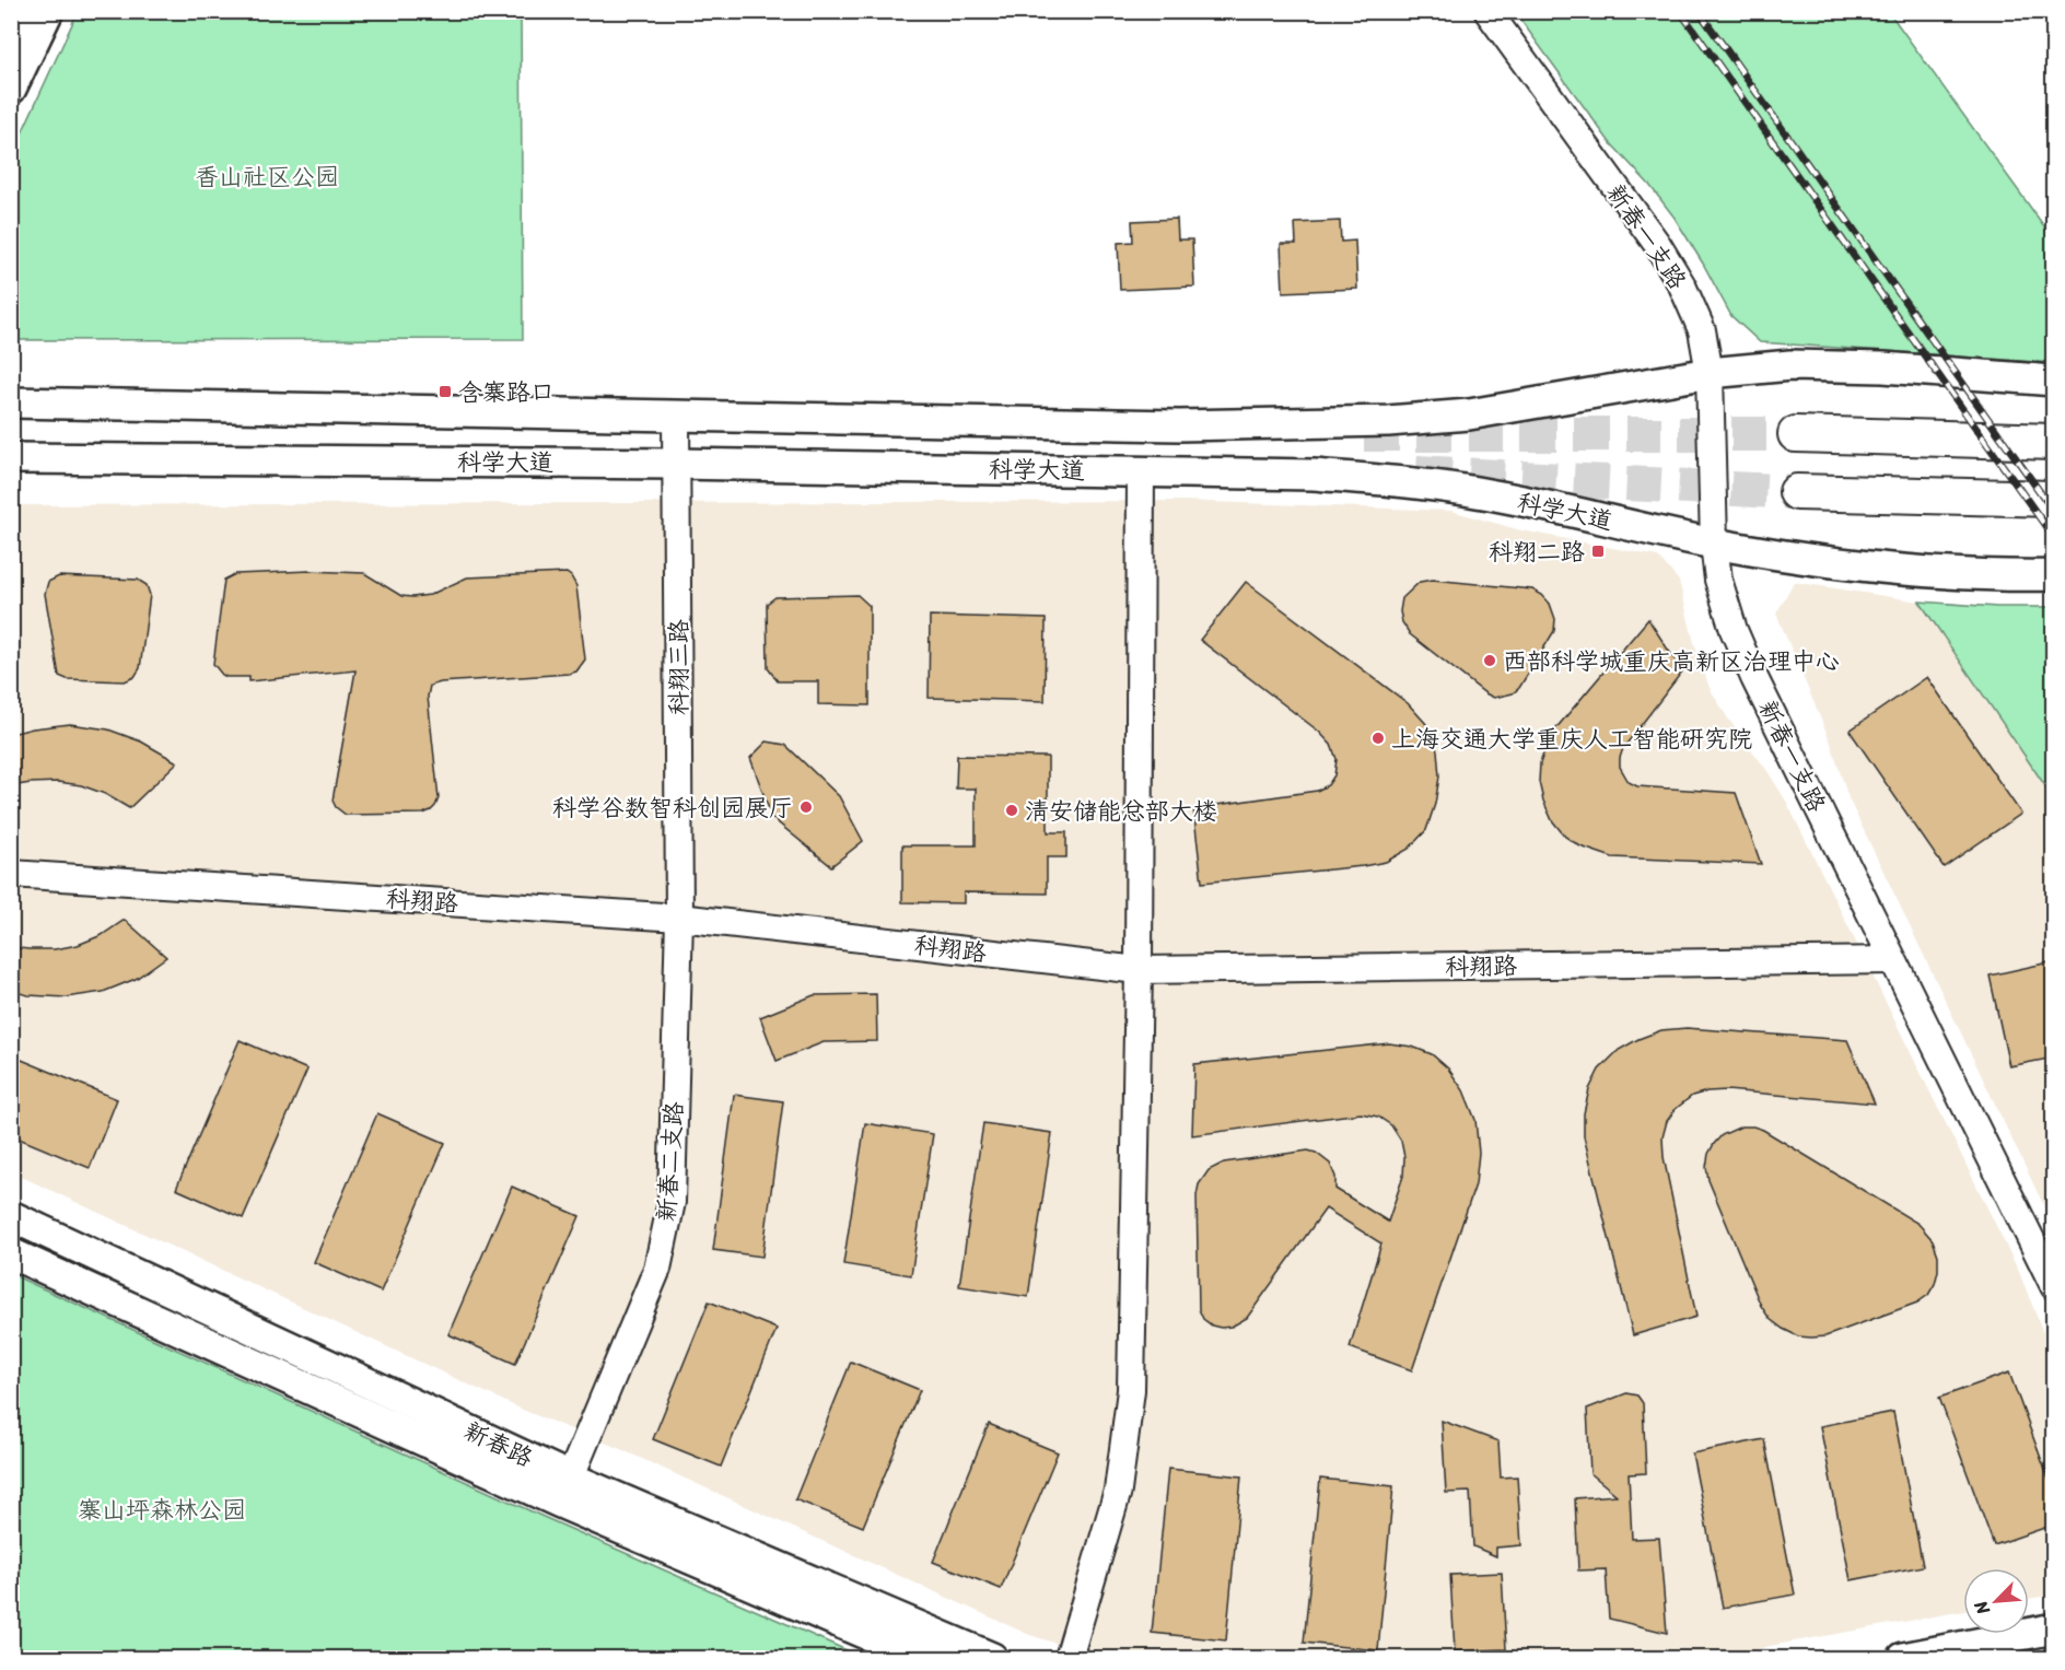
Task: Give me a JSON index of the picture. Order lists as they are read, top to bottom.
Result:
{
  "streets": {
    "main road": ["科学大道", "新春路"],
    "street": [
      "新春一支路",
      "科翔三路",
      "科翔路",
      "新春二支路"
    ]
  },
  "crossings": [
    ["新春一支路", "科学大道"],
    ["新春一支路", "科翔路"],
    ["科学大道", "科翔三路"],
    ["科翔三路", "科翔路"],
    ["科翔三路", "新春二支路"],
    ["科翔路", "新春二支路"],
    ["新春二支路", "新春路"]
  ],
  "parks": ["香山社区公园", "寨山坪森林公园"],
  "places": {
    "transit": ["含寨路口", "科翔二路"],
    "other": [
      "西部科学城重庆高新区治理中心",
      "上海交通大学重庆人工智能研究院",
      "科学谷数智科创园展厅",
      "清安储能总部大楼"
    ]
  },
  "north": "bottom left"
}
